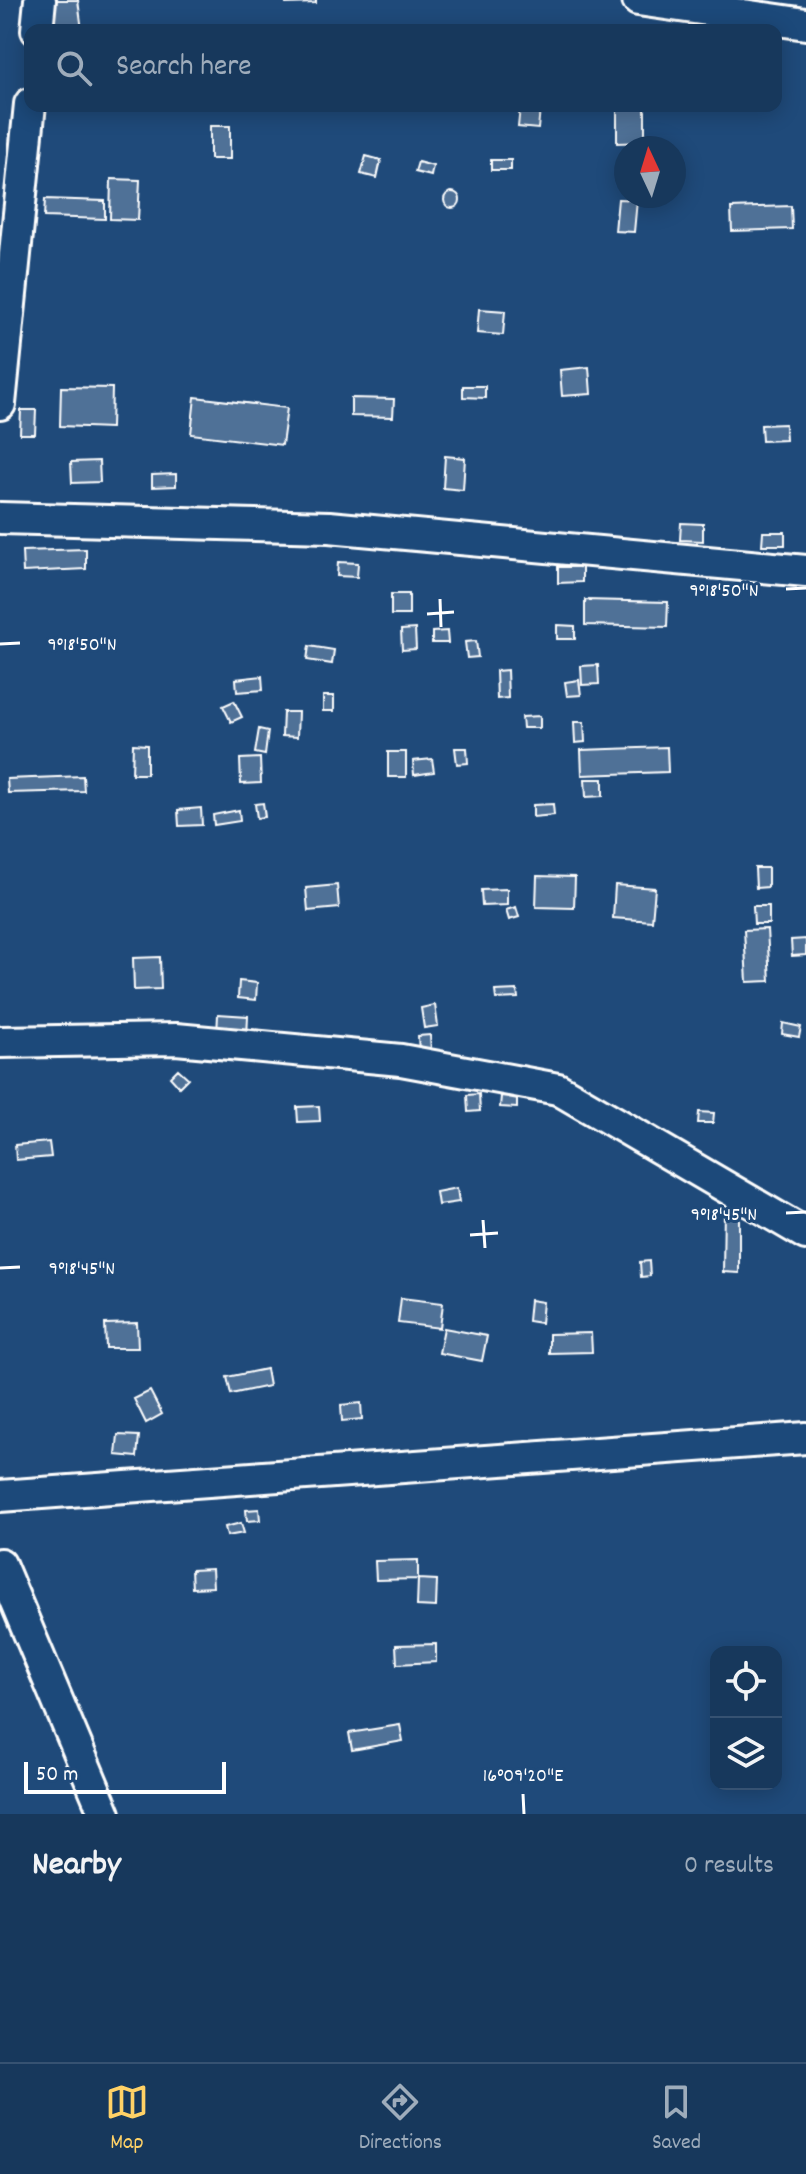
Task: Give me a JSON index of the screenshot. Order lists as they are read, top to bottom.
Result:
{
  "scale_bar": "50 m",
  "north": "top",
  "page": {
    "search": "Search here",
    "scale": "50 m",
    "heading": ["Nearby", "0 results"],
    "nav": ["Map", "Directions", "Saved"]
  },
  "coordinates": ["9°18'50\"N", "9°18'45\"N", "16°09'20\"E"]
}
